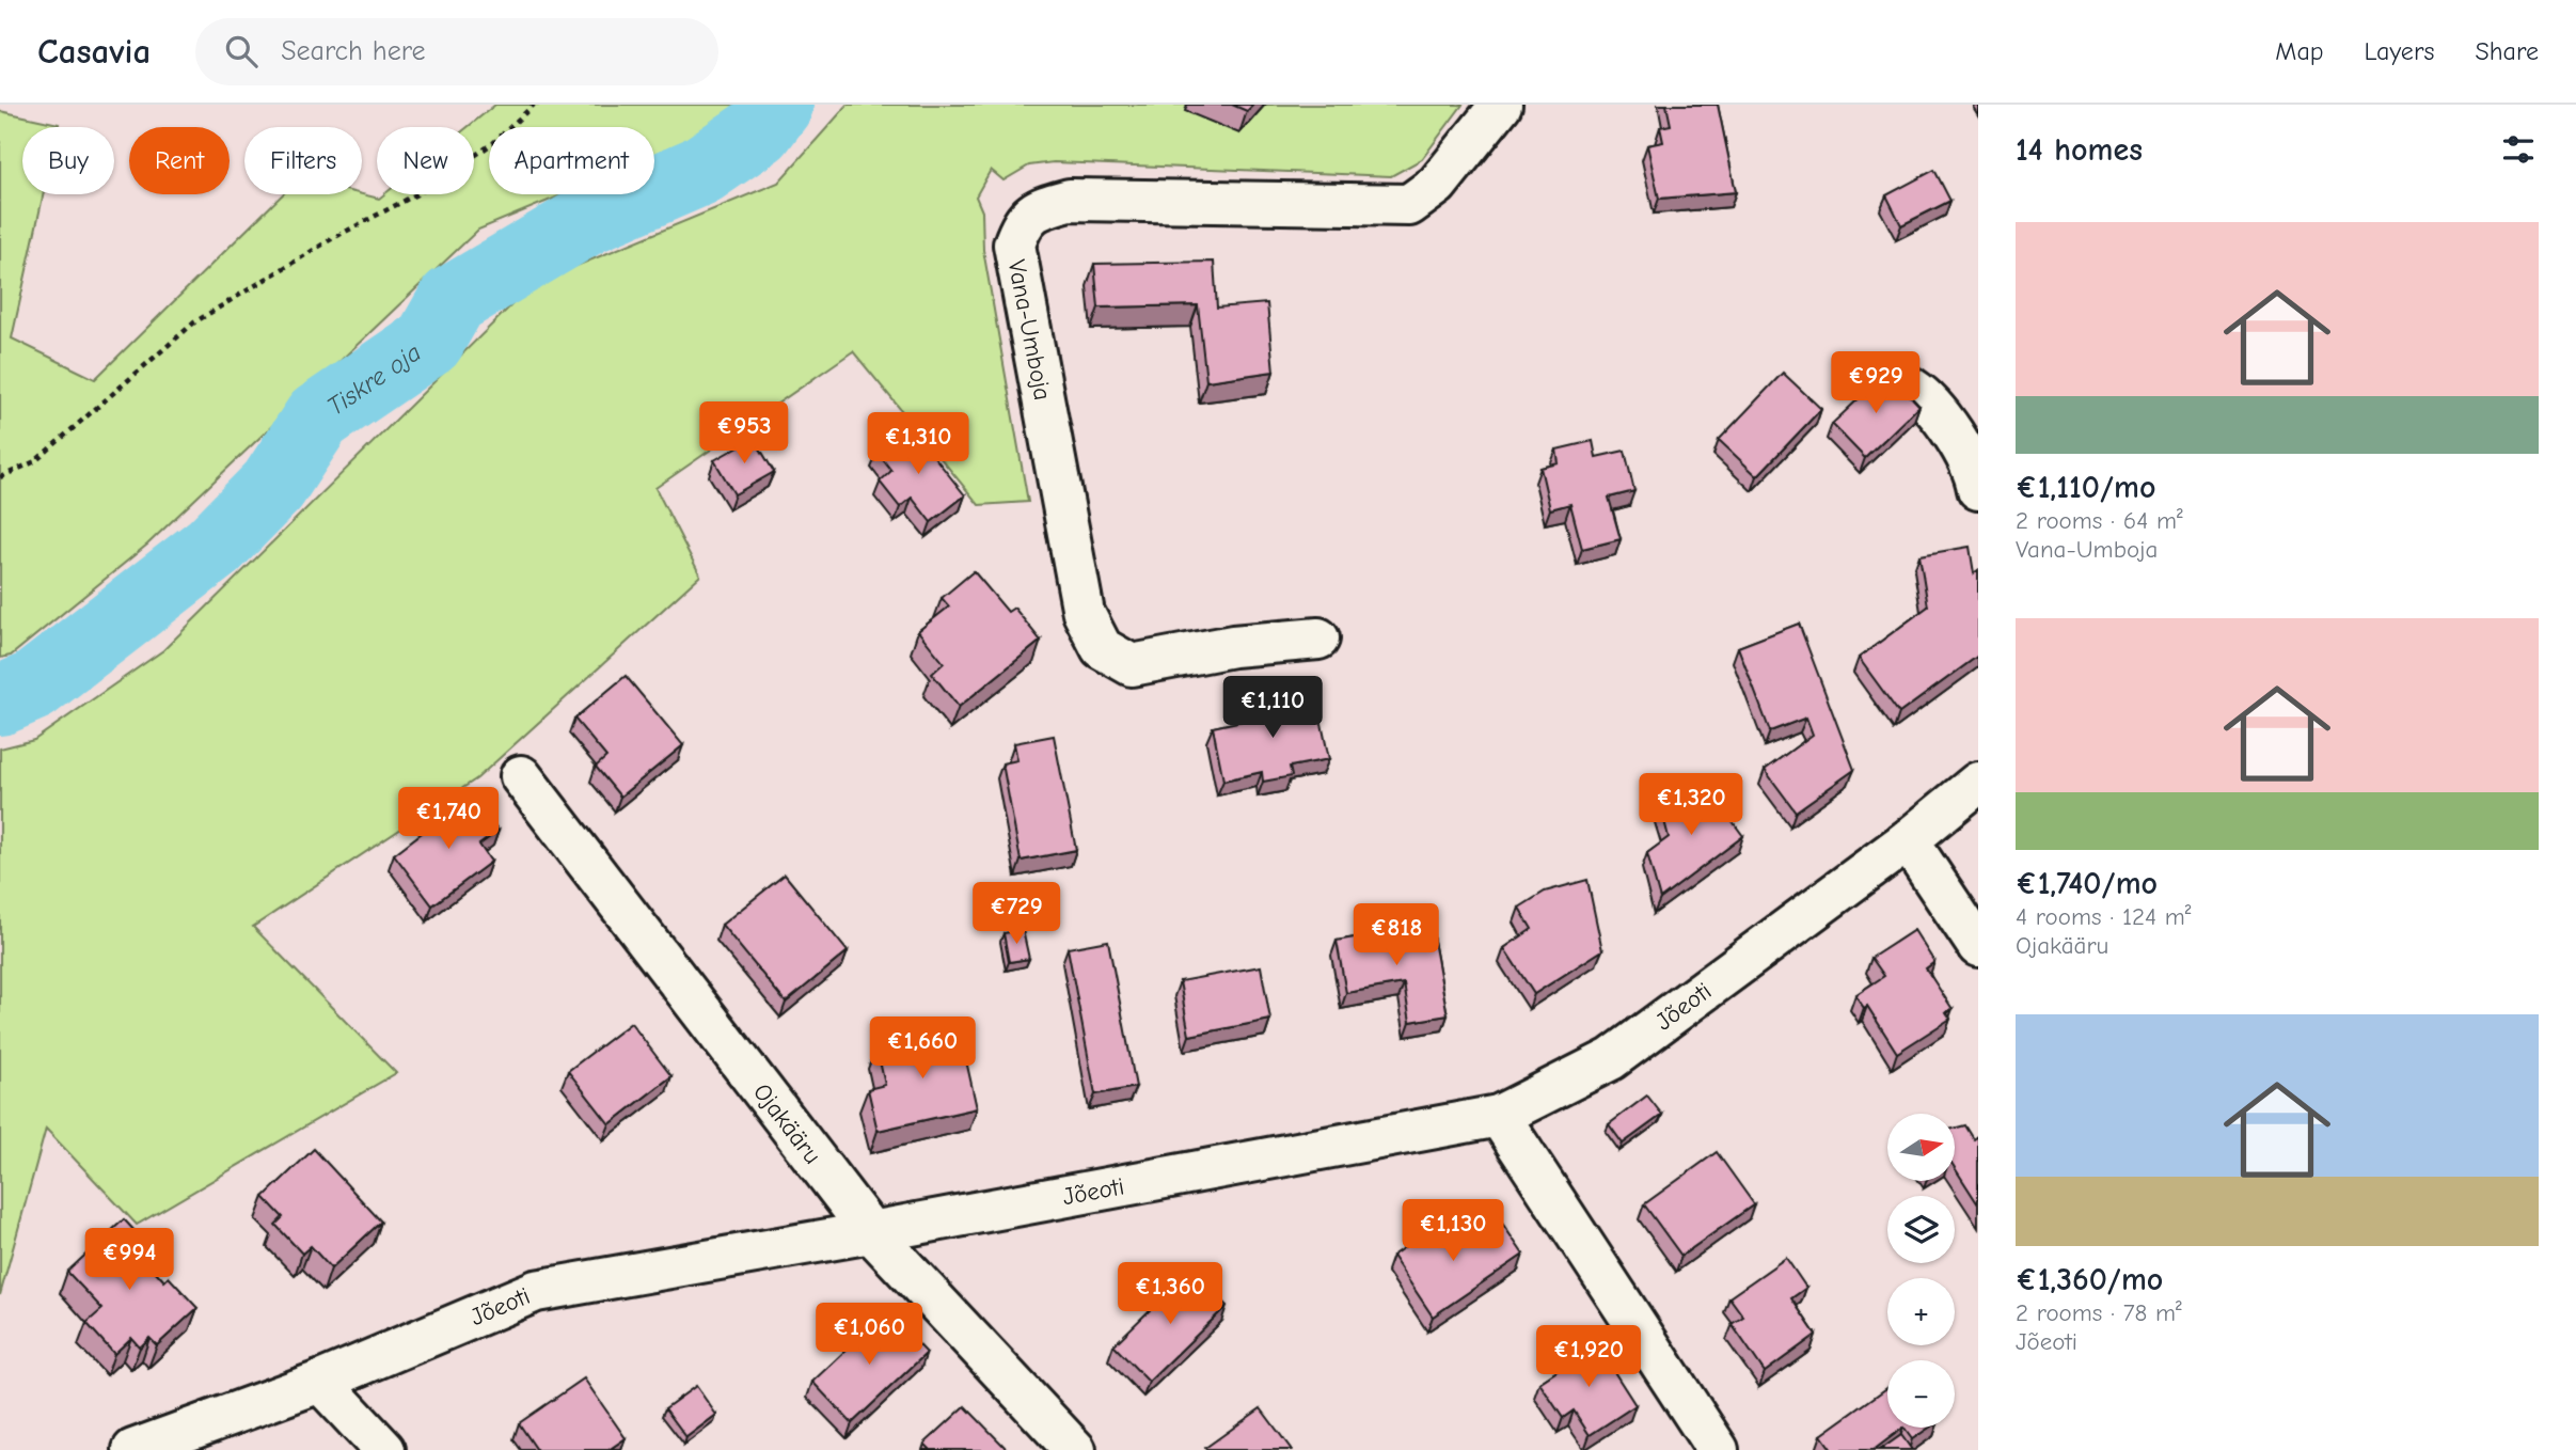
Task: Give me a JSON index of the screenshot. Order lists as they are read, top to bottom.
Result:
{
  "streets": {
    "street": ["Vana-Umboja", "Jõeoti", "Ojakääru"]
  },
  "crossings": [
    ["Jõeoti", "Ojakääru"]
  ],
  "water": ["Tiskre oja"],
  "north": "right",
  "page": {
    "header": "Casavia",
    "search": "Search here",
    "nav": ["Map", "Layers", "Share"],
    "heading": "14 homes",
    "chip": [
      "Buy",
      "Rent",
      "Filters",
      "New",
      "Apartment"
    ],
    "list": [
      {
        "name": "€1,110/mo",
        "note": "2 rooms · 64 m² · Vana-Umboja"
      },
      {
        "name": "€1,740/mo",
        "note": "4 rooms · 124 m² · Ojakääru"
      },
      {
        "name": "€1,360/mo",
        "note": "2 rooms · 78 m² · Jõeoti"
      }
    ],
    "price": [
      "€929",
      "€953",
      "€1,310",
      "€1,110",
      "€1,320",
      "€1,740",
      "€729",
      "€818",
      "€1,660",
      "€1,130",
      "€994",
      "€1,360",
      "€1,060",
      "€1,920"
    ],
    "map_buttons": ["+", "−"]
  }
}
